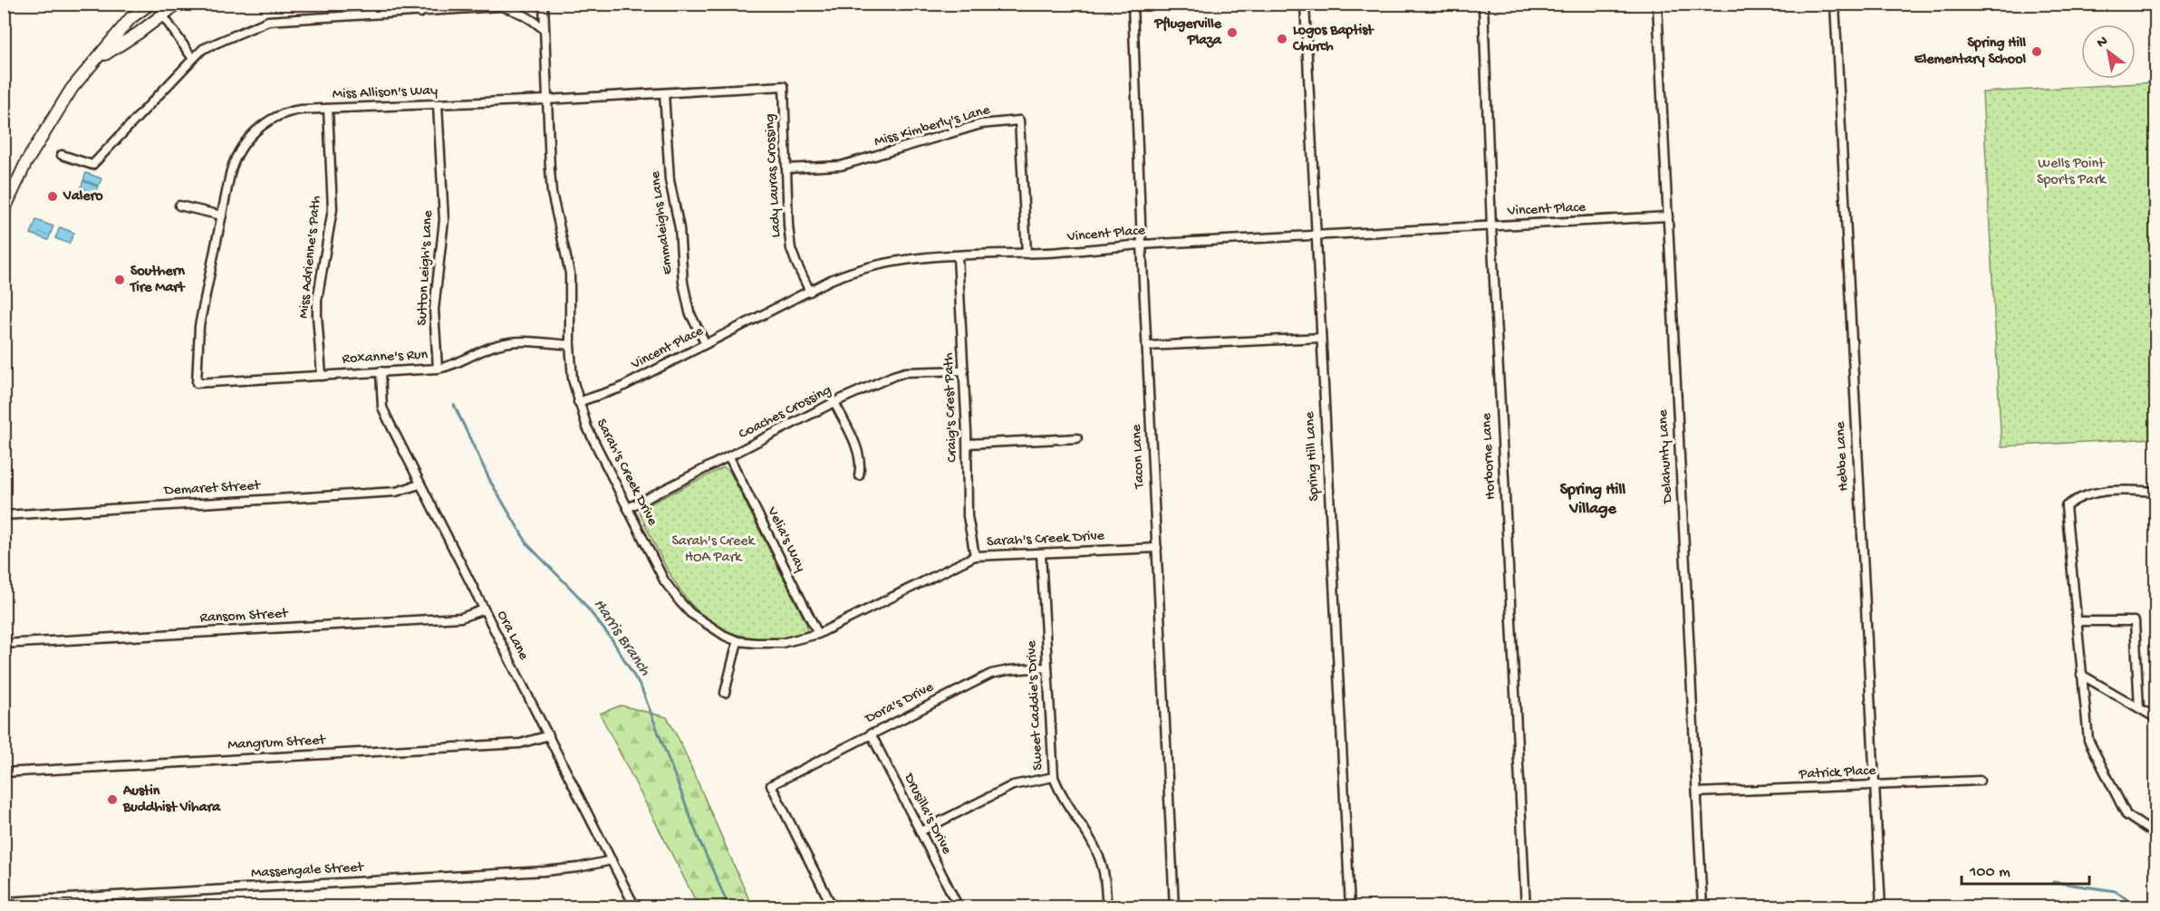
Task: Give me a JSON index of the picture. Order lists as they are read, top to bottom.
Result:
{
  "streets": {
    "street": [
      "Miss Allison's Way",
      "Miss Kimberly's Lane",
      "Lady Lauras Crossing",
      "Vincent Place",
      "Emmaleighs Lane",
      "Miss Adrienne's Path",
      "Sutton Leigh's Lane",
      "Roxanne's Run",
      "Craig's Crest Path",
      "Coaches Crossing",
      "Tacon Lane",
      "Spring Hill Lane",
      "Horborne Lane",
      "Delahunty Lane",
      "Hebbe Lane",
      "Sarah's Creek Drive",
      "Demaret Street",
      "Velia's Way",
      "Ransom Street",
      "Ora Lane",
      "Dora's Drive",
      "Sweet Caddie's Drive",
      "Mangrum Street",
      "Patrick Place",
      "Drusilla's Drive",
      "Massengale Street"
    ]
  },
  "crossings": [
    ["Miss Allison's Way", "Lady Lauras Crossing"],
    ["Miss Allison's Way", "Emmaleighs Lane"],
    ["Miss Allison's Way", "Miss Adrienne's Path"],
    ["Miss Allison's Way", "Sutton Leigh's Lane"],
    ["Miss Allison's Way", "Roxanne's Run"],
    ["Miss Allison's Way", "Sarah's Creek Drive"],
    ["Miss Kimberly's Lane", "Lady Lauras Crossing"],
    ["Miss Kimberly's Lane", "Vincent Place"],
    ["Lady Lauras Crossing", "Vincent Place"],
    ["Vincent Place", "Emmaleighs Lane"],
    ["Vincent Place", "Craig's Crest Path"],
    ["Vincent Place", "Tacon Lane"],
    ["Vincent Place", "Spring Hill Lane"],
    ["Vincent Place", "Horborne Lane"],
    ["Vincent Place", "Delahunty Lane"],
    ["Vincent Place", "Sarah's Creek Drive"],
    ["Miss Adrienne's Path", "Roxanne's Run"],
    ["Sutton Leigh's Lane", "Roxanne's Run"],
    ["Roxanne's Run", "Sarah's Creek Drive"],
    ["Roxanne's Run", "Ora Lane"],
    ["Craig's Crest Path", "Coaches Crossing"],
    ["Craig's Crest Path", "Sarah's Creek Drive"],
    ["Coaches Crossing", "Sarah's Creek Drive"],
    ["Coaches Crossing", "Velia's Way"],
    ["Tacon Lane", "Sarah's Creek Drive"],
    ["Delahunty Lane", "Patrick Place"],
    ["Hebbe Lane", "Patrick Place"],
    ["Sarah's Creek Drive", "Velia's Way"],
    ["Sarah's Creek Drive", "Sweet Caddie's Drive"],
    ["Demaret Street", "Ora Lane"],
    ["Ransom Street", "Ora Lane"],
    ["Ora Lane", "Mangrum Street"],
    ["Ora Lane", "Massengale Street"],
    ["Dora's Drive", "Sweet Caddie's Drive"],
    ["Dora's Drive", "Drusilla's Drive"]
  ],
  "districts": ["Spring Hill Village"],
  "water": ["Harris Branch"],
  "parks": ["Wells Point Sports Park", "Sarah's Creek HOA Park"],
  "places": [
    "Pflugerville Plaza",
    "Logos Baptist Church",
    "Spring Hill Elementary School",
    "Valero",
    "Southern Tire Mart",
    "Austin Buddhist Vihara"
  ],
  "scale_bar": "100 m",
  "north": "top left"
}
